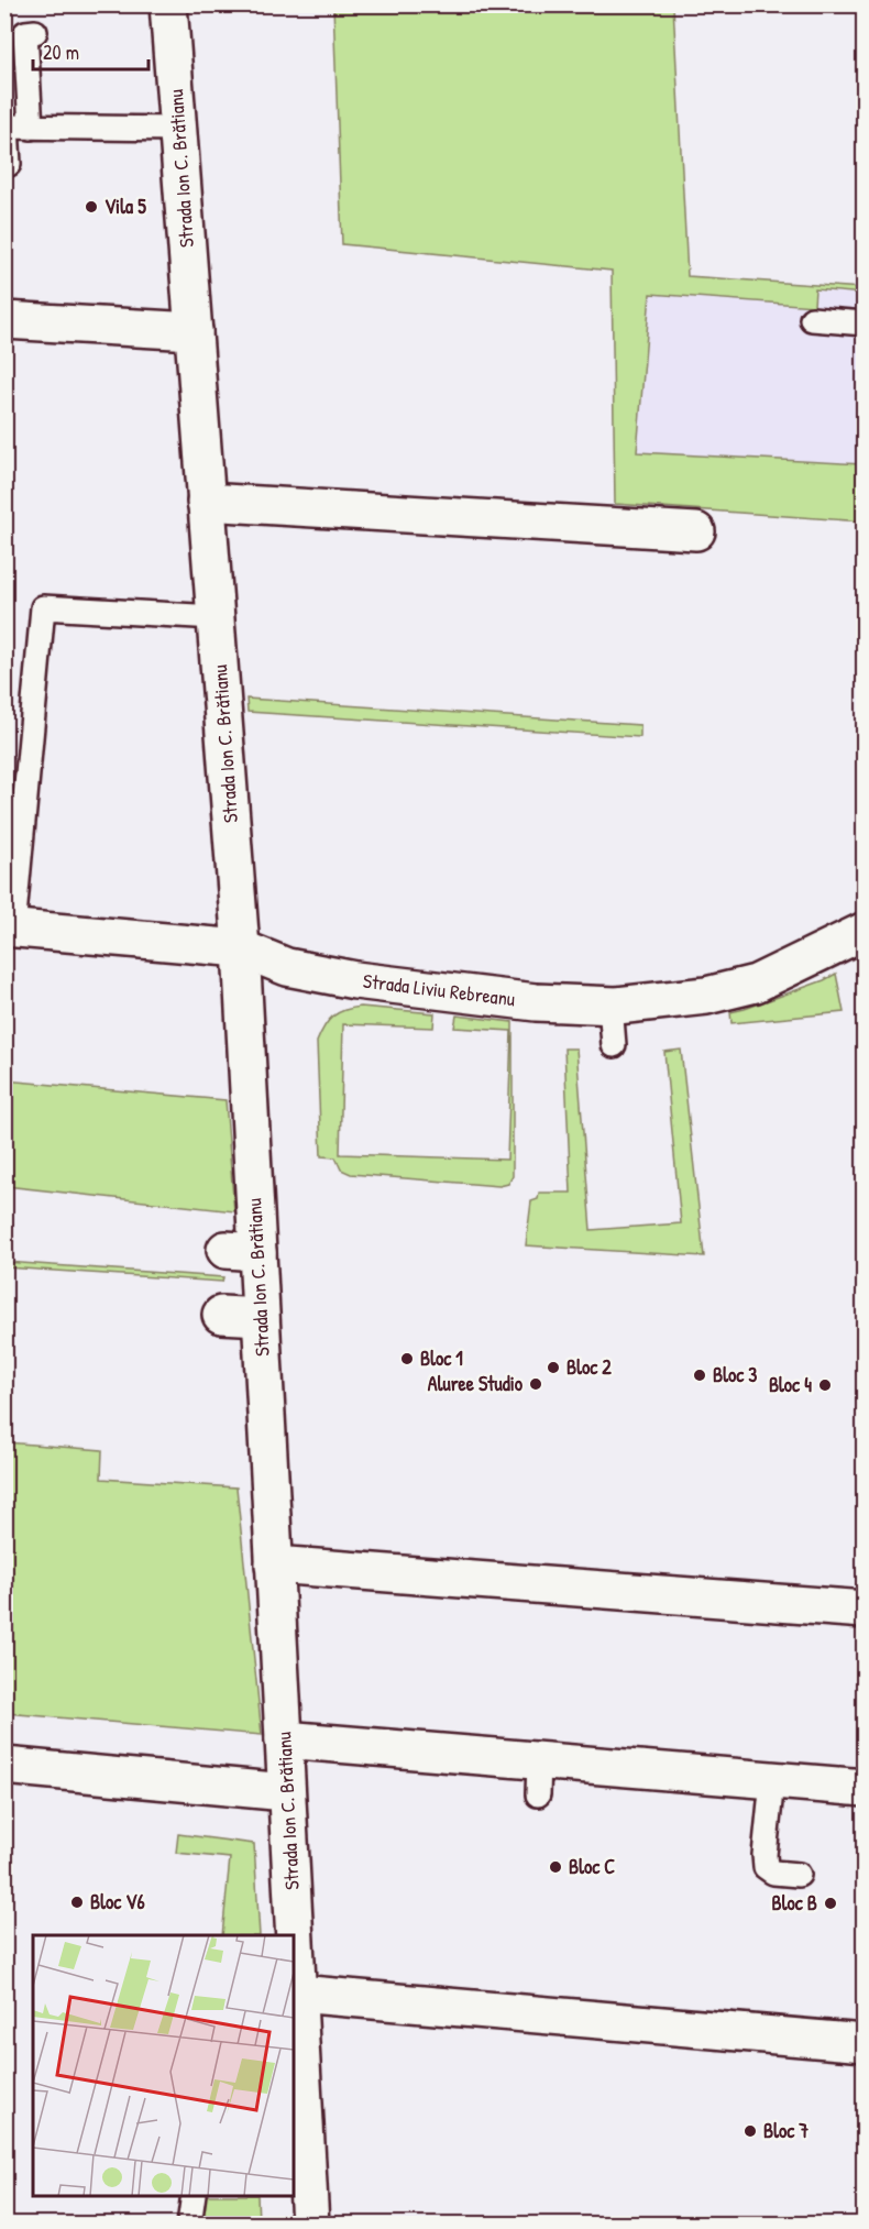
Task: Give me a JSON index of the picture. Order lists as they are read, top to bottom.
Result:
{
  "streets": {
    "street": ["Strada Ion C. Brătianu", "Strada Liviu Rebreanu"]
  },
  "crossings": [
    ["Strada Ion C. Brătianu", "Strada Liviu Rebreanu"]
  ],
  "places": [
    "Vila 5",
    "Bloc 1",
    "Bloc 2",
    "Bloc 3",
    "Aluree Studio",
    "Bloc 4",
    "Bloc C",
    "Bloc V6",
    "Bloc B",
    "Bloc 7"
  ],
  "scale_bar": "20 m"
}
